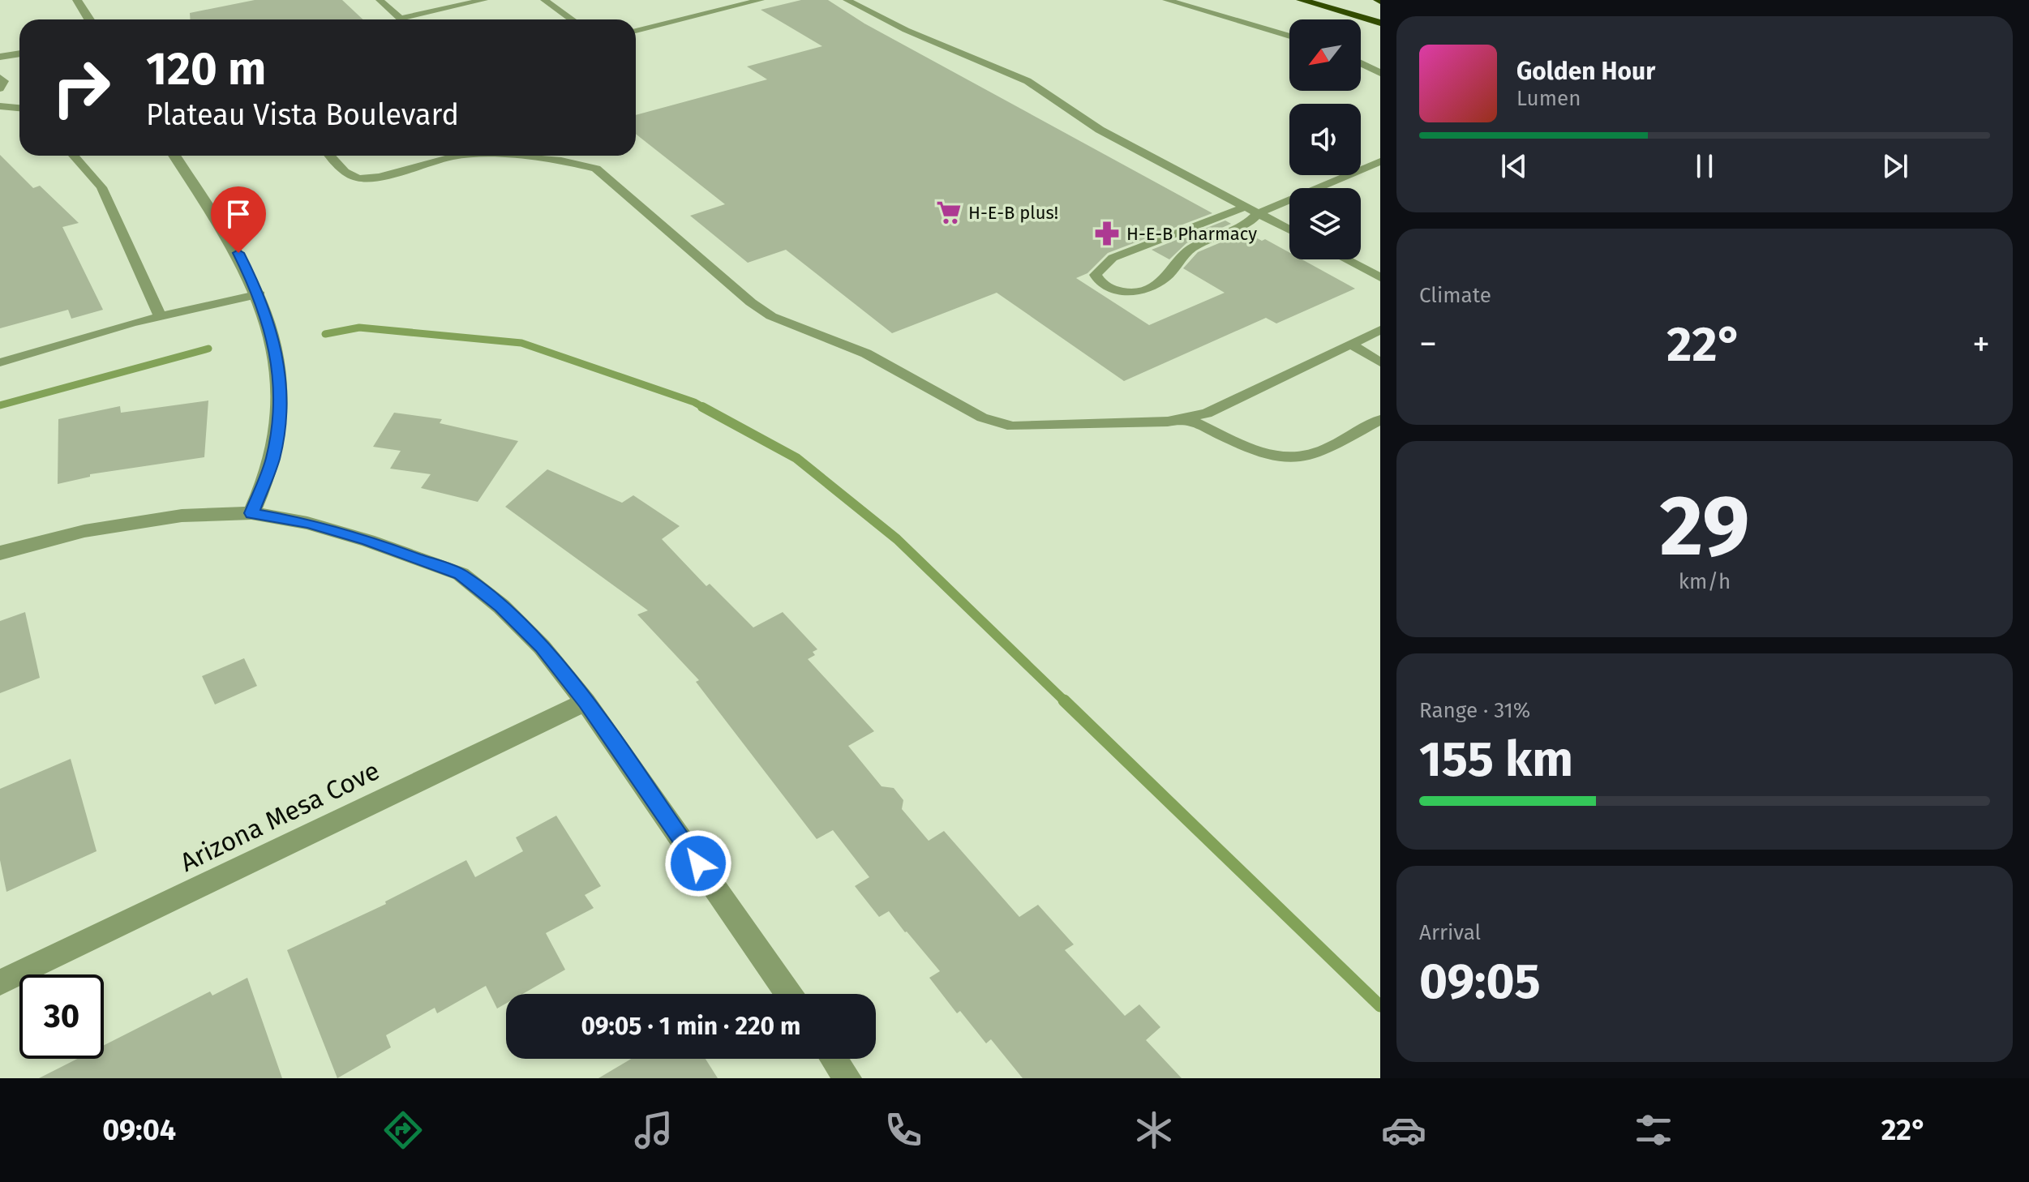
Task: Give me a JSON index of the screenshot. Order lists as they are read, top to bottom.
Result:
{
  "streets": {
    "street": ["Arizona Mesa Cove"]
  },
  "places": {
    "supermarket": ["H-E-B plus!"],
    "pharmacy": ["H-E-B Pharmacy"]
  },
  "north": "bottom left",
  "page": {
    "turn": ["120 m", "Plateau Vista Boulevard"],
    "song": ["Golden Hour", "Lumen"],
    "tile": [
      "Climate",
      ["29", "km/h"],
      ["Range · 31%", "155 km"],
      ["Arrival", "09:05"]
    ],
    "heat": ["−", "22°", "+"],
    "limit": "30",
    "trip": "09:05 · 1 min · 220 m",
    "tabs": ["09:04", "22°"]
  }
}
